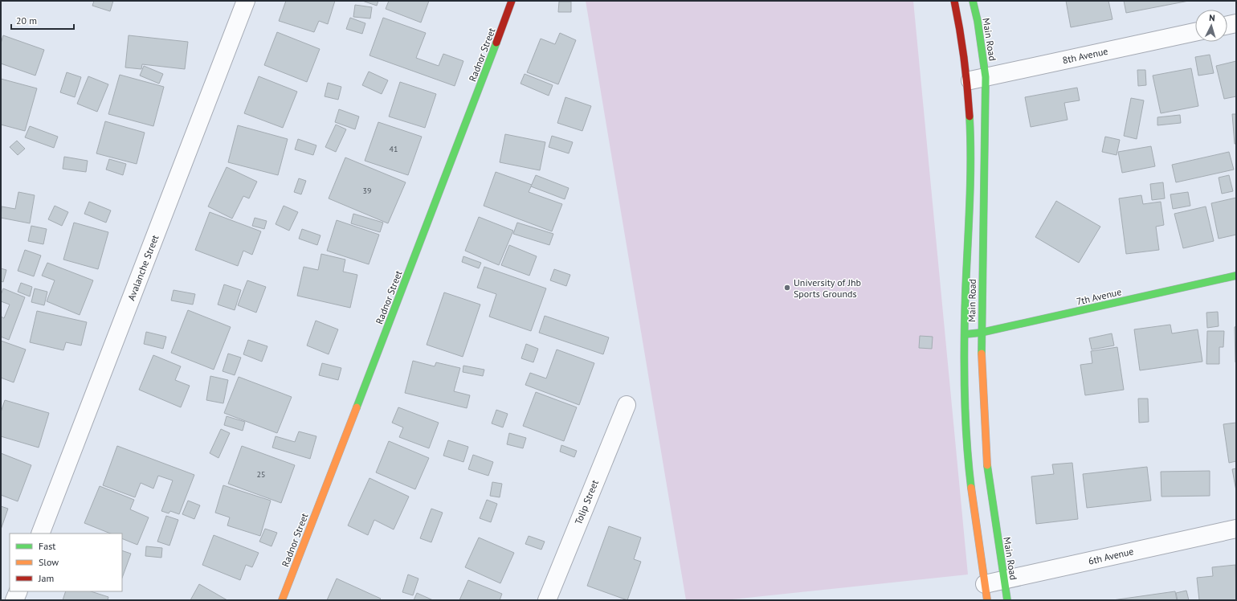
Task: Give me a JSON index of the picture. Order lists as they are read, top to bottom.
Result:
{
  "streets": {
    "main road": ["Main Road", "Radnor Street", "7th Avenue"],
    "street": [
      "8th Avenue",
      "Avalanche Street",
      "Tolip Street",
      "6th Avenue"
    ]
  },
  "crossings": [
    ["Main Road", "8th Avenue"],
    ["Main Road", "7th Avenue"],
    ["Main Road", "6th Avenue"]
  ],
  "places": ["University of Jhb Sports Grounds"],
  "house_numbers": ["41", "39", "25"],
  "legend": ["Fast", "Slow", "Jam"],
  "scale_bar": "20 m",
  "north": "top"
}
